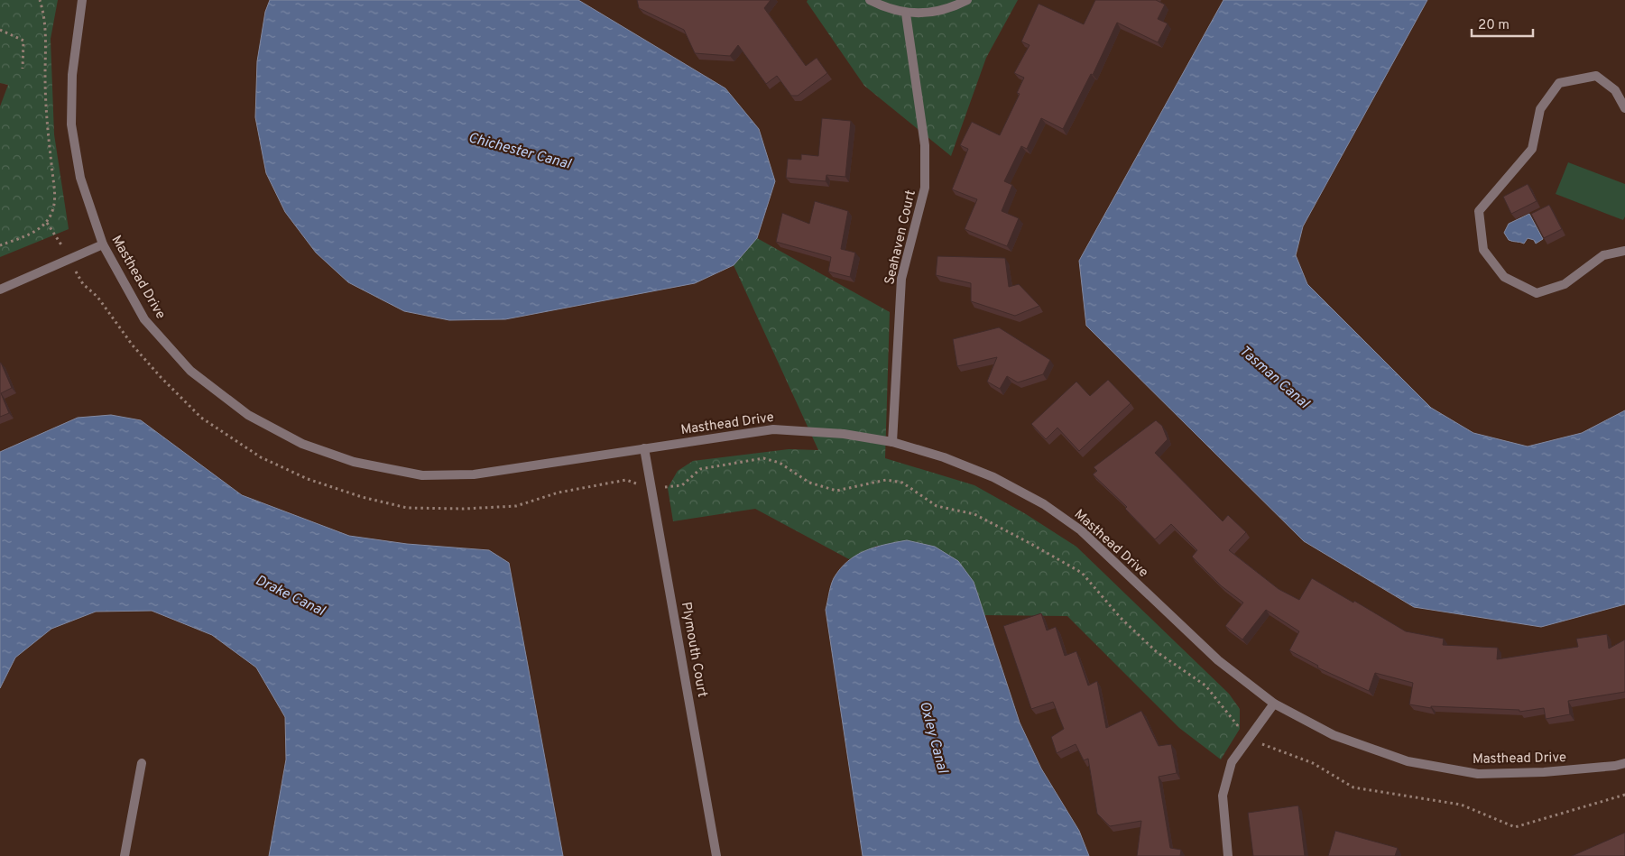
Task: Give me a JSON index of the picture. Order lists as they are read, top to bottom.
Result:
{
  "streets": {
    "street": ["Seahaven Court", "Masthead Drive", "Plymouth Court"]
  },
  "crossings": [
    ["Seahaven Court", "Masthead Drive"],
    ["Masthead Drive", "Plymouth Court"]
  ],
  "water": [
    "Chichester Canal",
    "Tasman Canal",
    "Drake Canal",
    "Oxley Canal"
  ],
  "scale_bar": "20 m"
}
